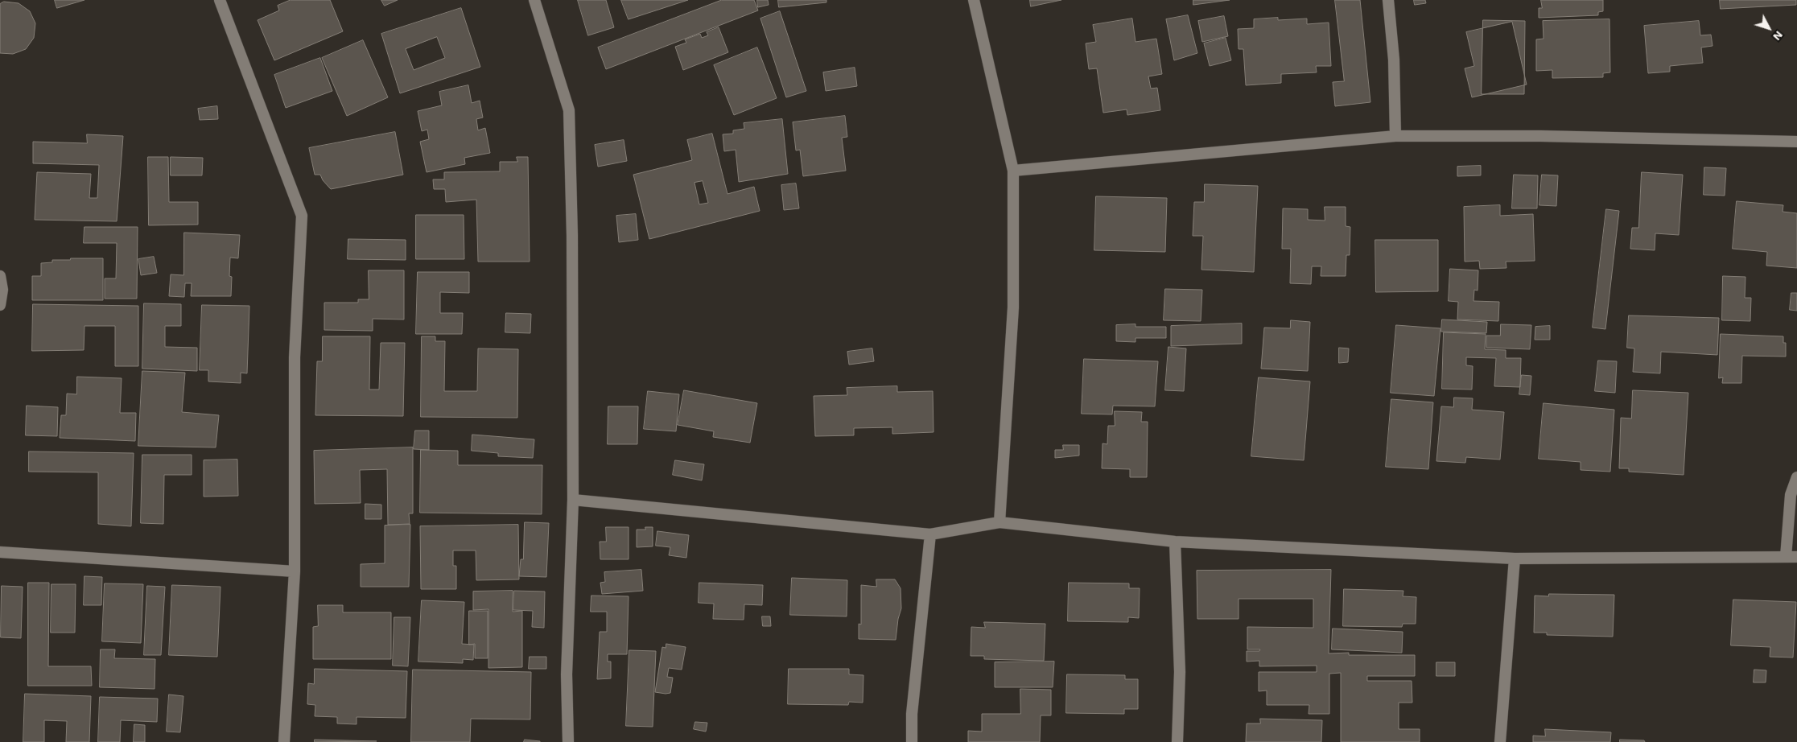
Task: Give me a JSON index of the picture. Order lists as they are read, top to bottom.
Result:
{
  "north": "bottom right"
}
